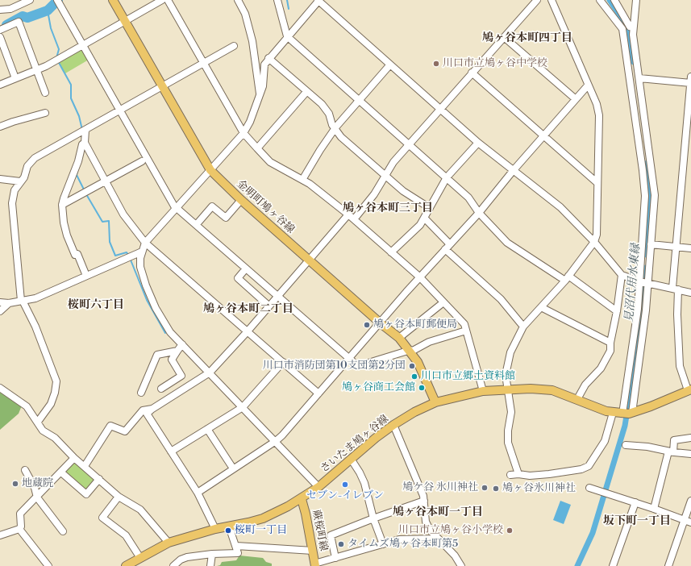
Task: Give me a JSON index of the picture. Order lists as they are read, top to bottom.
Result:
{
  "streets": {
    "main road": ["金明町鳩ヶ谷線", "さいたま鳩ヶ谷線", "蕨桜町線"]
  },
  "crossings": [
    ["金明町鳩ヶ谷線", "さいたま鳩ヶ谷線"],
    ["さいたま鳩ヶ谷線", "蕨桜町線"]
  ],
  "districts": [
    "鳩ヶ谷本町四丁目",
    "鳩ヶ谷本町三丁目",
    "桜町六丁目",
    "鳩ヶ谷本町二丁目",
    "鳩ヶ谷本町一丁目",
    "坂下町一丁目"
  ],
  "water": ["見沼代用水東縁"],
  "places": [
    "川口市立鳩ヶ谷中学校",
    "鳩ヶ谷本町郵便局",
    "川口市消防団第10支団第2分団",
    "川口市立郷土資料館",
    "鳩ヶ谷商工会館",
    "地蔵院",
    "セブン-イレブン",
    "鳩ケ谷 氷川神社",
    "鳩ヶ谷氷川神社",
    "桜町一丁目",
    "川口市立鳩ヶ谷小学校",
    "タイムズ鳩ヶ谷本町第5"
  ]
}
